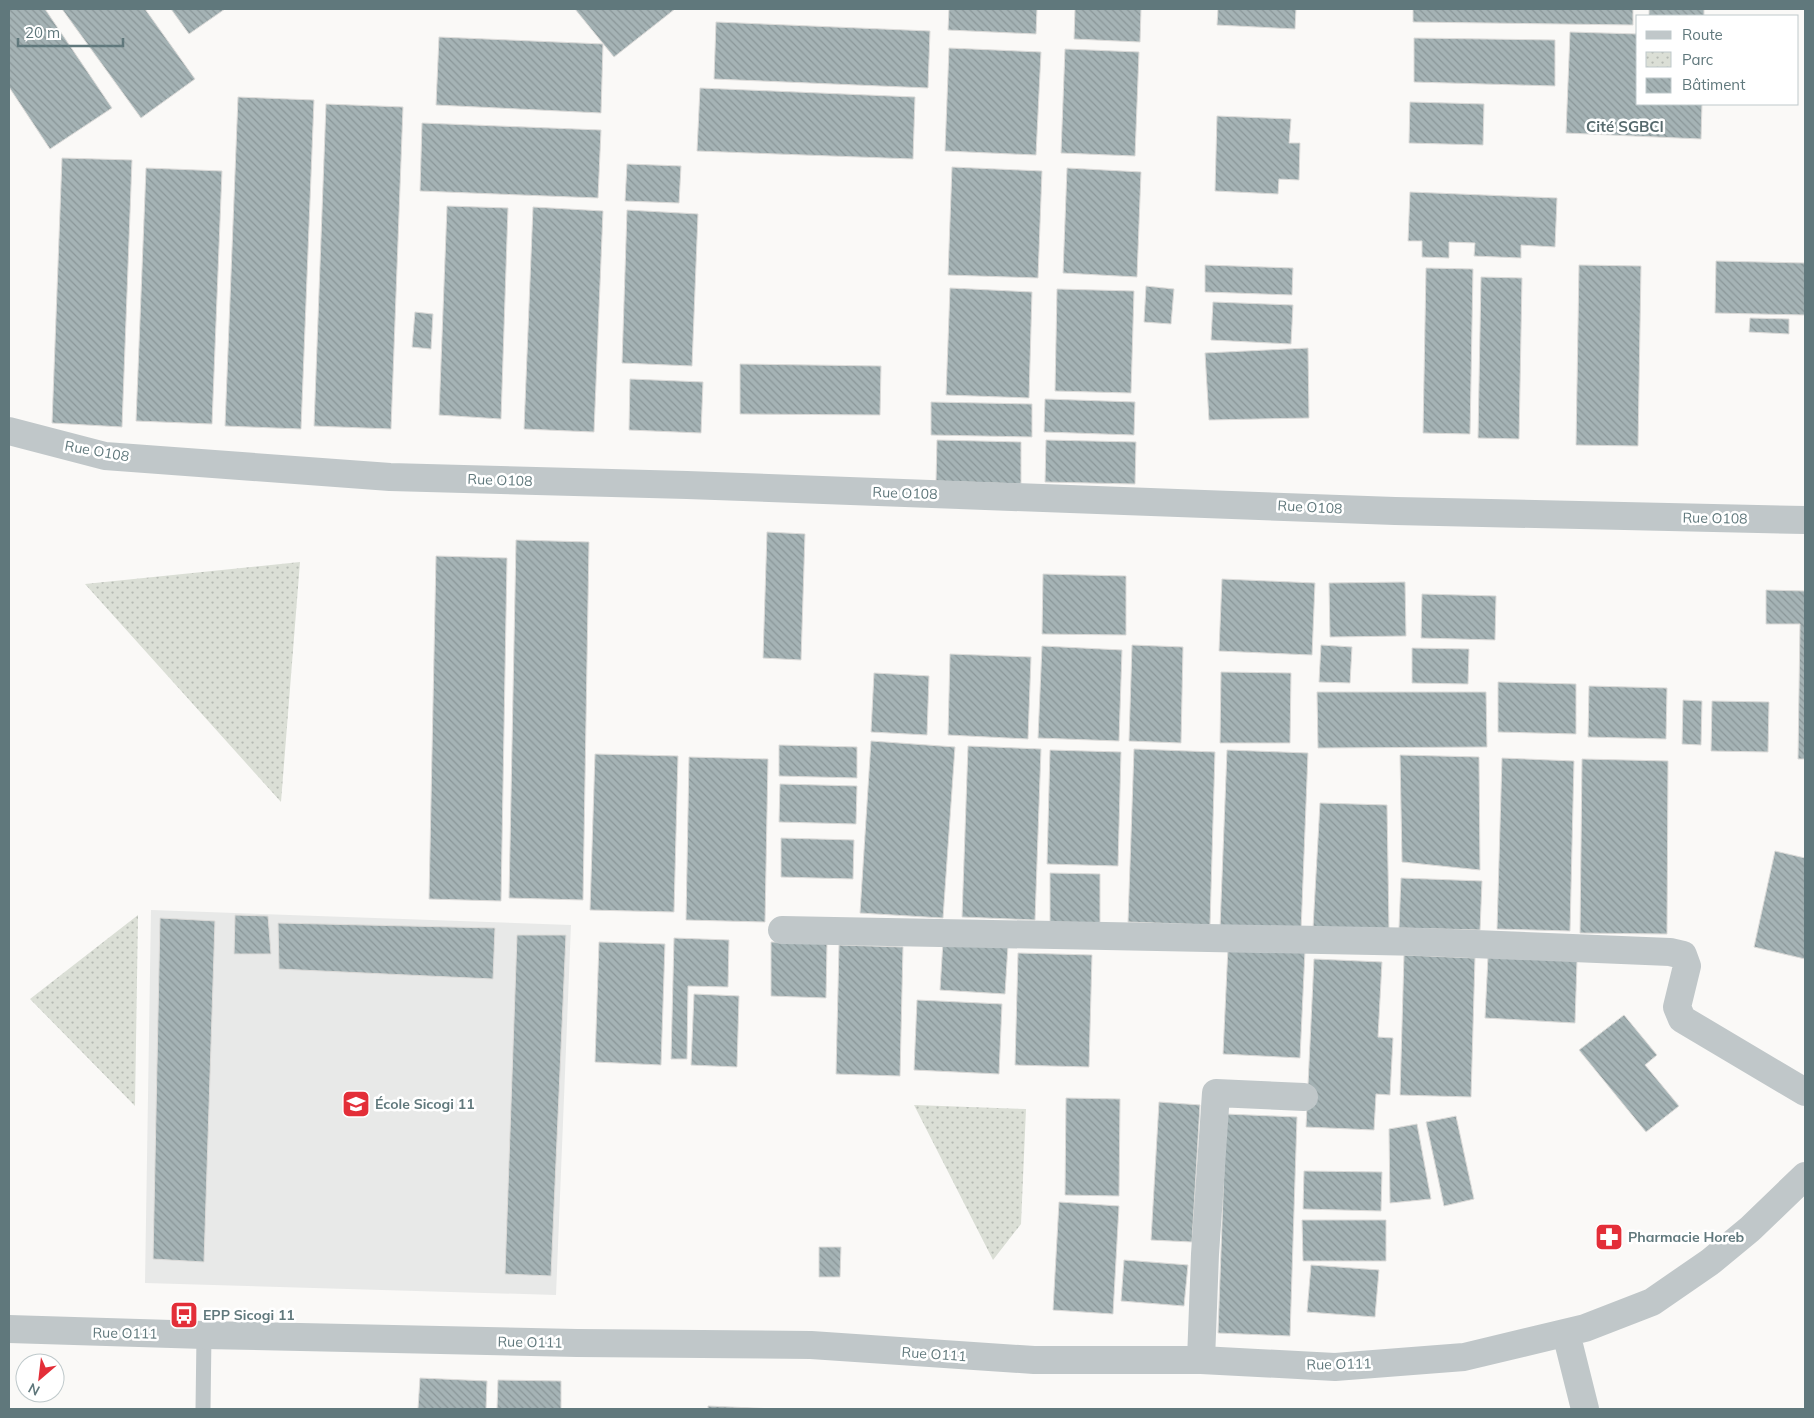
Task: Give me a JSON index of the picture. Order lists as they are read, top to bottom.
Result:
{
  "streets": {
    "street": ["Rue O108", "Rue O111"]
  },
  "districts": ["Cité SGBCI"],
  "places": {
    "school or university": ["École Sicogi 11"],
    "pharmacy": ["Pharmacie Horeb"],
    "bus stop": ["EPP Sicogi 11"]
  },
  "legend": ["Route", "Parc", "Bâtiment"],
  "scale_bar": "20 m",
  "north": "bottom left"
}
